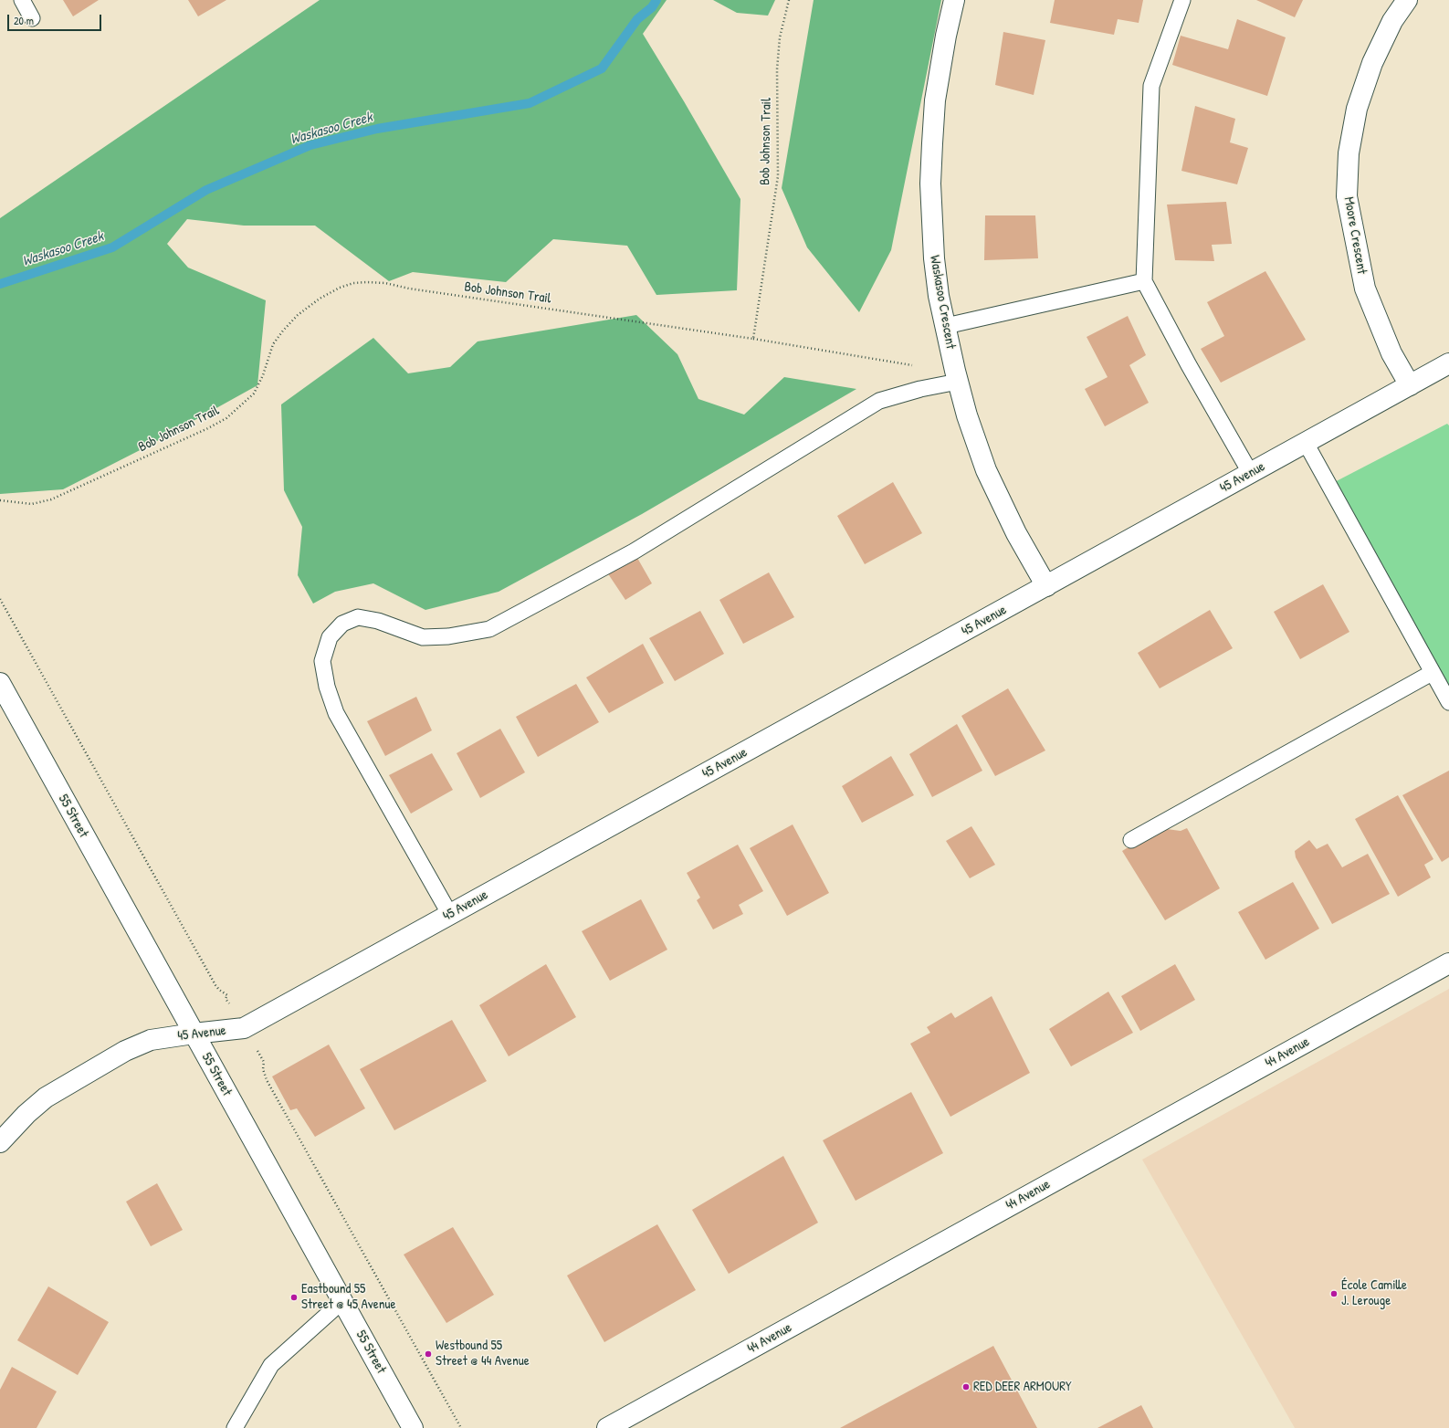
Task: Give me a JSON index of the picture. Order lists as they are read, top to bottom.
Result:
{
  "streets": {
    "street": [
      "Moore Crescent",
      "Waskasoo Crescent",
      "45 Avenue",
      "55 Street",
      "44 Avenue"
    ],
    "path": ["Bob Johnson Trail"]
  },
  "crossings": [
    ["Moore Crescent", "45 Avenue"],
    ["Waskasoo Crescent", "45 Avenue"],
    ["45 Avenue", "55 Street"]
  ],
  "water": ["Waskasoo Creek"],
  "places": [
    "École Camille J. Lerouge",
    "Eastbound 55 Street @ 45 Avenue",
    "Westbound 55 Street @ 44 Avenue",
    "RED DEER ARMOURY"
  ],
  "scale_bar": "20 m"
}
